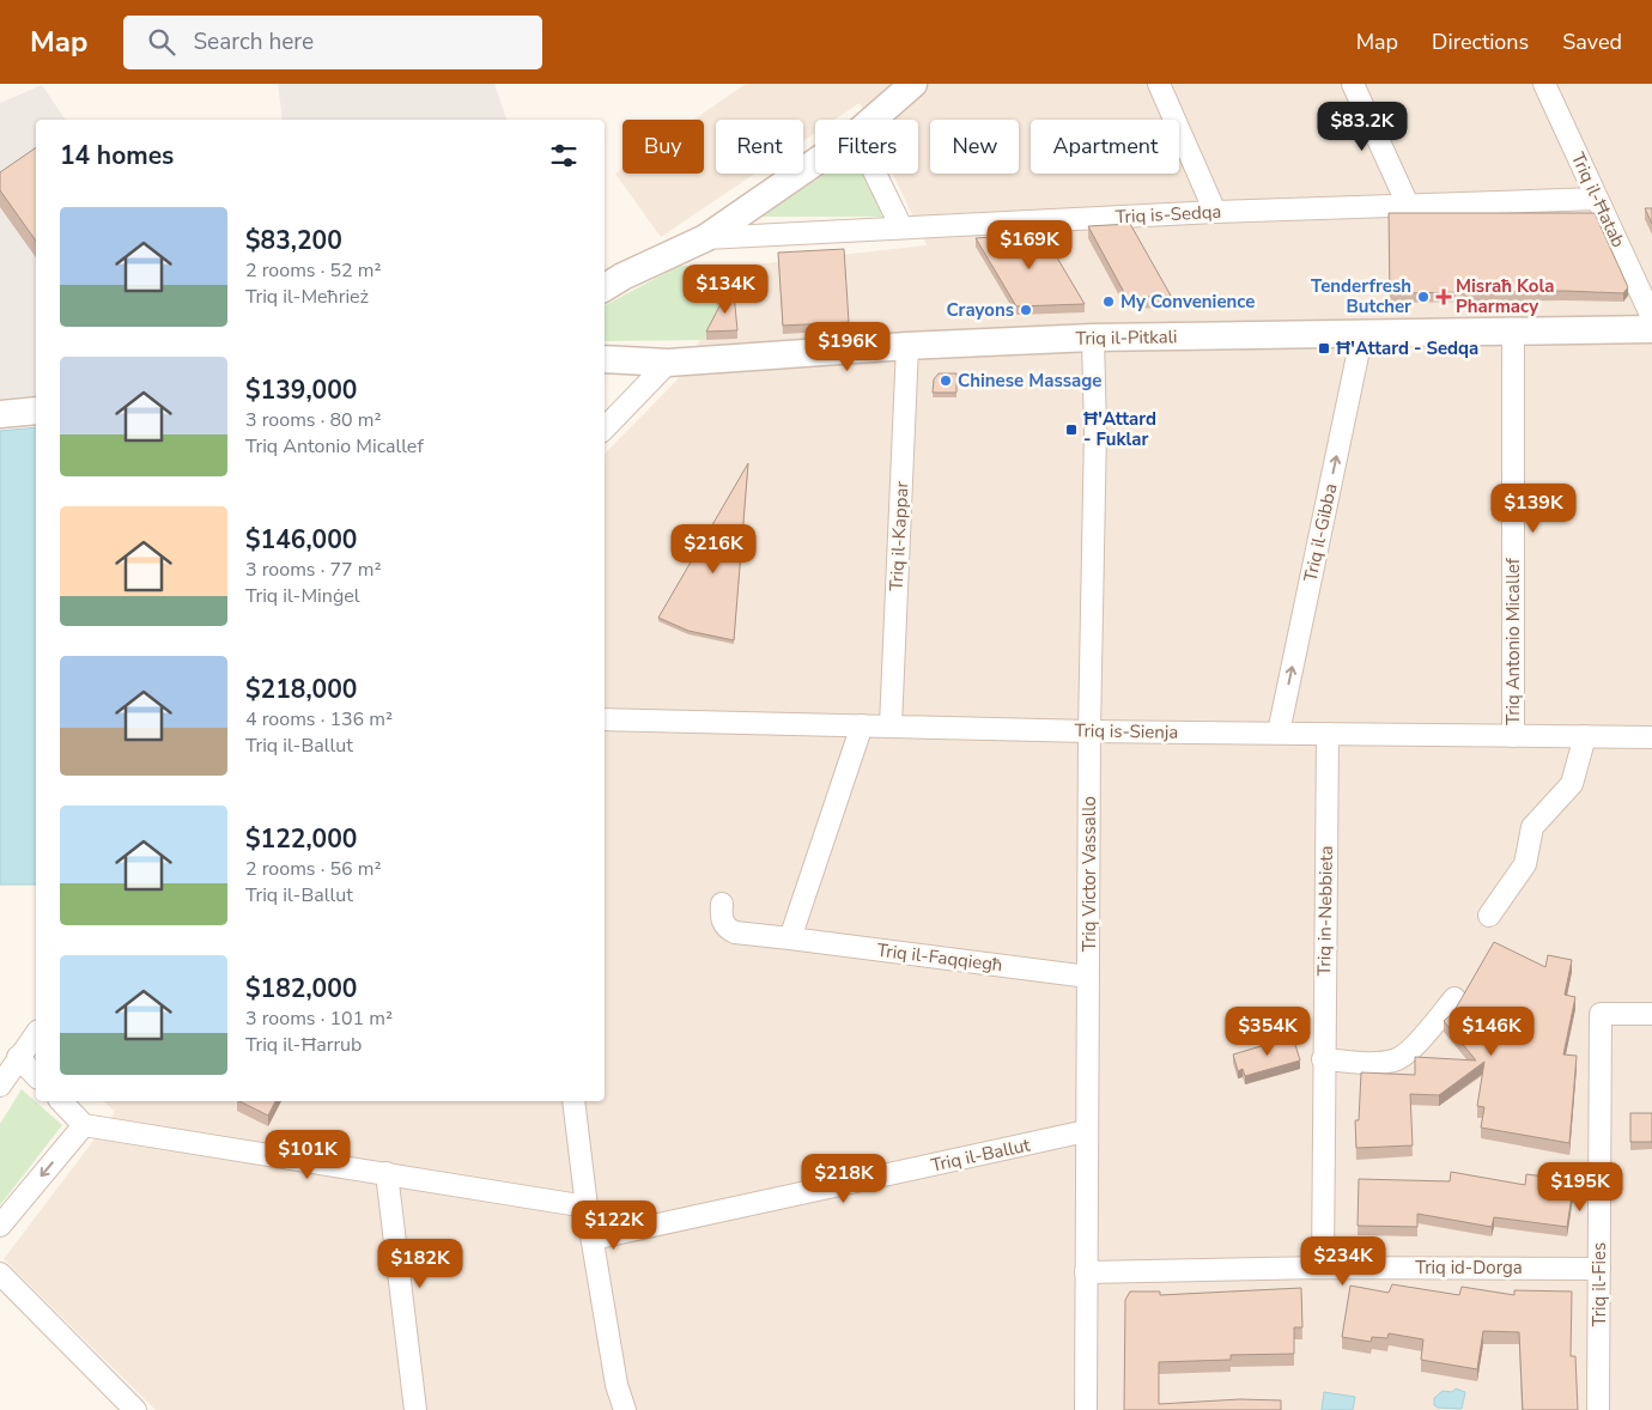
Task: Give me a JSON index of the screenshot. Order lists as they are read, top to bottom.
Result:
{
  "streets": {
    "street": [
      "Triq il-Ħatab",
      "Triq is-Sedqa",
      "Triq il-Pitkali",
      "Triq il-Gibba",
      "Triq il-Kappar",
      "Triq Antonio Micallef",
      "Triq is-Sienja",
      "Triq Victor Vassallo",
      "Triq in-Nebbieta",
      "Triq il-Faqqiegħ",
      "Triq il-Ballut",
      "Triq id-Dorga",
      "Triq il-Fies"
    ]
  },
  "crossings": [
    ["Triq il-Ħatab", "Triq is-Sedqa"],
    ["Triq il-Pitkali", "Triq il-Gibba"],
    ["Triq il-Pitkali", "Triq il-Kappar"],
    ["Triq il-Pitkali", "Triq Antonio Micallef"],
    ["Triq il-Pitkali", "Triq Victor Vassallo"],
    ["Triq il-Gibba", "Triq is-Sienja"],
    ["Triq il-Kappar", "Triq is-Sienja"],
    ["Triq Antonio Micallef", "Triq is-Sienja"],
    ["Triq is-Sienja", "Triq Victor Vassallo"],
    ["Triq is-Sienja", "Triq in-Nebbieta"],
    ["Triq Victor Vassallo", "Triq il-Faqqiegħ"],
    ["Triq Victor Vassallo", "Triq il-Ballut"],
    ["Triq Victor Vassallo", "Triq id-Dorga"],
    ["Triq in-Nebbieta", "Triq id-Dorga"],
    ["Triq id-Dorga", "Triq il-Fies"]
  ],
  "one_way": ["Triq il-Gibba"],
  "places": {
    "other": [
      "Tenderfresh Butcher",
      "My Convenience",
      "Crayons",
      "Chinese Massage"
    ],
    "health": ["Misraħ Kola Pharmacy"],
    "transit": ["Ħ'Attard - Sedqa", "Ħ'Attard - Fuklar"]
  },
  "page": {
    "header": "Map",
    "search": "Search here",
    "nav": ["Map", "Directions", "Saved"],
    "price": [
      "$83.2K",
      "$169K",
      "$134K",
      "$196K",
      "$139K",
      "$216K",
      "$354K",
      "$146K",
      "$101K",
      "$218K",
      "$195K",
      "$122K",
      "$234K",
      "$182K"
    ],
    "chip": [
      "Buy",
      "Rent",
      "Filters",
      "New",
      "Apartment"
    ],
    "heading": "14 homes",
    "list": [
      {
        "name": "$83,200",
        "note": "2 rooms · 52 m² · Triq il-Meħrież"
      },
      {
        "name": "$139,000",
        "note": "3 rooms · 80 m² · Triq Antonio Micallef"
      },
      {
        "name": "$146,000",
        "note": "3 rooms · 77 m² · Triq il-Minġel"
      },
      {
        "name": "$218,000",
        "note": "4 rooms · 136 m² · Triq il-Ballut"
      },
      {
        "name": "$122,000",
        "note": "2 rooms · 56 m² · Triq il-Ballut"
      },
      {
        "name": "$182,000",
        "note": "3 rooms · 101 m² · Triq il-Ħarrub"
      }
    ]
  }
}
